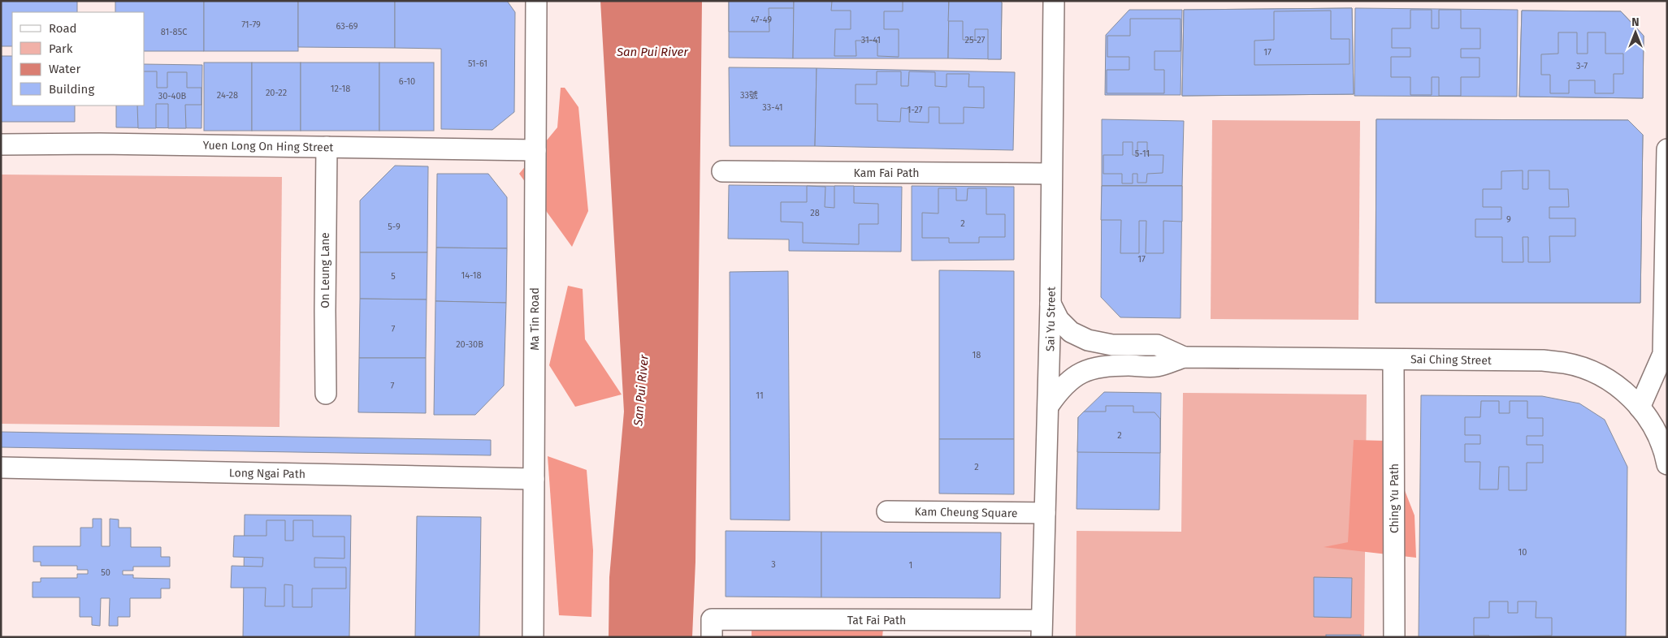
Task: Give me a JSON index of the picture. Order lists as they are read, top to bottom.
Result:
{
  "streets": {
    "street": [
      "Yuen Long On Hing Street",
      "Kam Fai Path",
      "On Leung Lane",
      "Ma Tin Road",
      "Sai Yu Street",
      "Sai Ching Street",
      "Long Ngai Path",
      "Ching Yu Path",
      "Kam Cheung Square",
      "Tat Fai Path"
    ]
  },
  "crossings": [
    ["Yuen Long On Hing Street", "On Leung Lane"],
    ["Yuen Long On Hing Street", "Ma Tin Road"],
    ["Kam Fai Path", "Sai Yu Street"],
    ["Ma Tin Road", "Long Ngai Path"],
    ["Sai Yu Street", "Sai Ching Street"],
    ["Sai Yu Street", "Kam Cheung Square"],
    ["Sai Yu Street", "Tat Fai Path"],
    ["Sai Ching Street", "Ching Yu Path"]
  ],
  "water": ["San Pui River"],
  "house_numbers": [
    "47-49",
    "71-79",
    "63-69",
    "81-85C",
    "31-41",
    "25-27",
    "17",
    "51-61",
    "3-7",
    "6-10",
    "12-18",
    "20-22",
    "24-28",
    "33號",
    "30-40B",
    "33-41",
    "1-27",
    "5-11",
    "28",
    "9",
    "2",
    "5-9",
    "17",
    "14-18",
    "5",
    "7",
    "20-30B",
    "18",
    "7",
    "11",
    "2",
    "2",
    "10",
    "3",
    "1",
    "50"
  ],
  "legend": [
    "Road",
    "Park",
    "Water",
    "Building"
  ],
  "north": "top"
}
